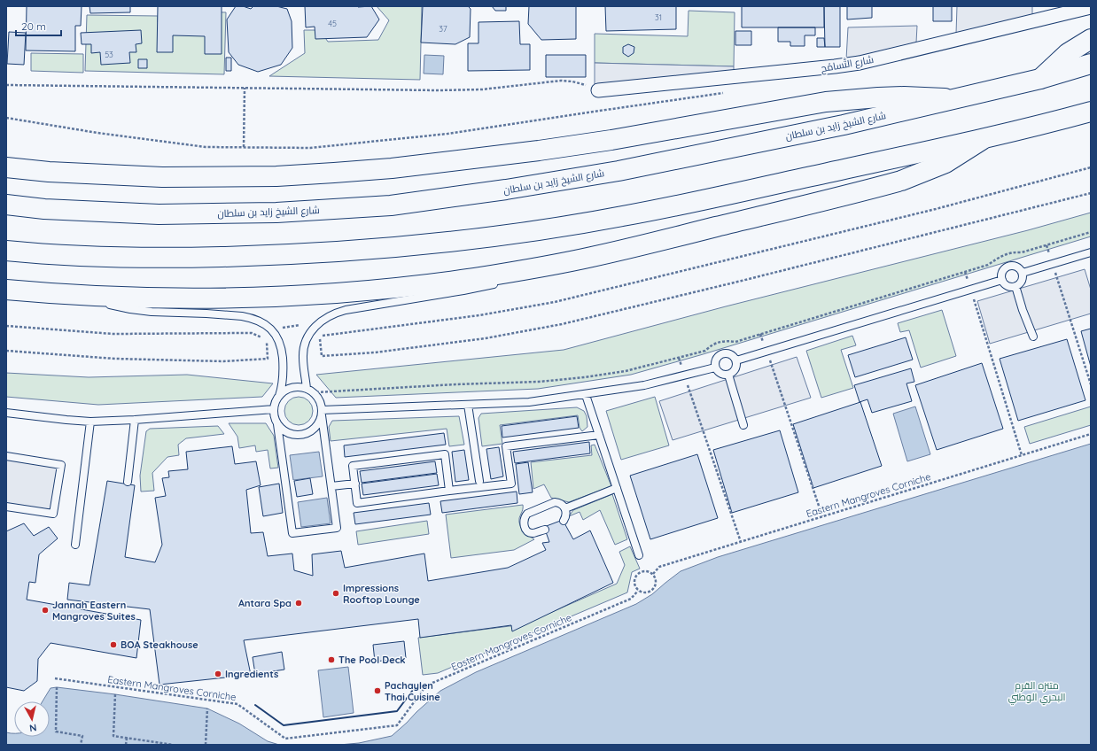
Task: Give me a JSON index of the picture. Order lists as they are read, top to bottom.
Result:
{
  "streets": {
    "main road": ["شارع الشيخ زايد بن سلطان"],
    "street": ["شارع التَّسامُح"],
    "path": ["Eastern Mangroves Corniche"]
  },
  "parks": ["متنزه القرم البحري الوطني"],
  "places": [
    "Impressions Rooftop Lounge",
    "Antara Spa",
    "Jannah Eastern Mangroves Suites",
    "BOA Steakhouse",
    "The Pool Deck",
    "Ingredients",
    "Pachaylen Thai Cuisine"
  ],
  "house_numbers": [
    "31",
    "45",
    "37",
    "53"
  ],
  "scale_bar": "20 m",
  "north": "bottom"
}
